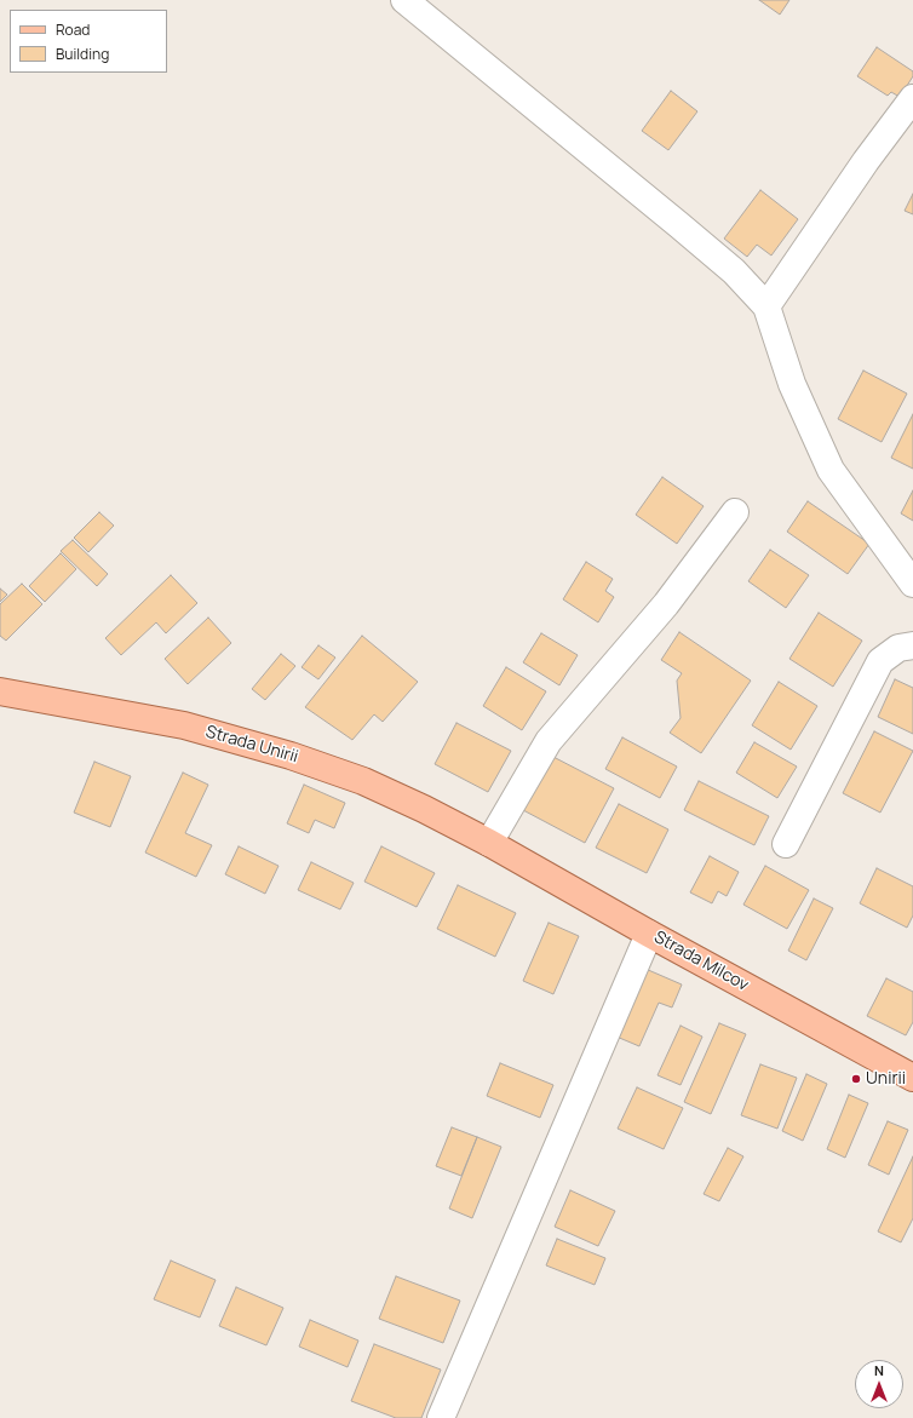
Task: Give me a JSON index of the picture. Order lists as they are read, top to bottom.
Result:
{
  "streets": {
    "main road": ["Strada Unirii", "Strada Milcov"]
  },
  "crossings": [
    ["Strada Unirii", "Strada Milcov"]
  ],
  "places": ["Unirii"],
  "legend": ["Road", "Building"],
  "north": "top"
}
